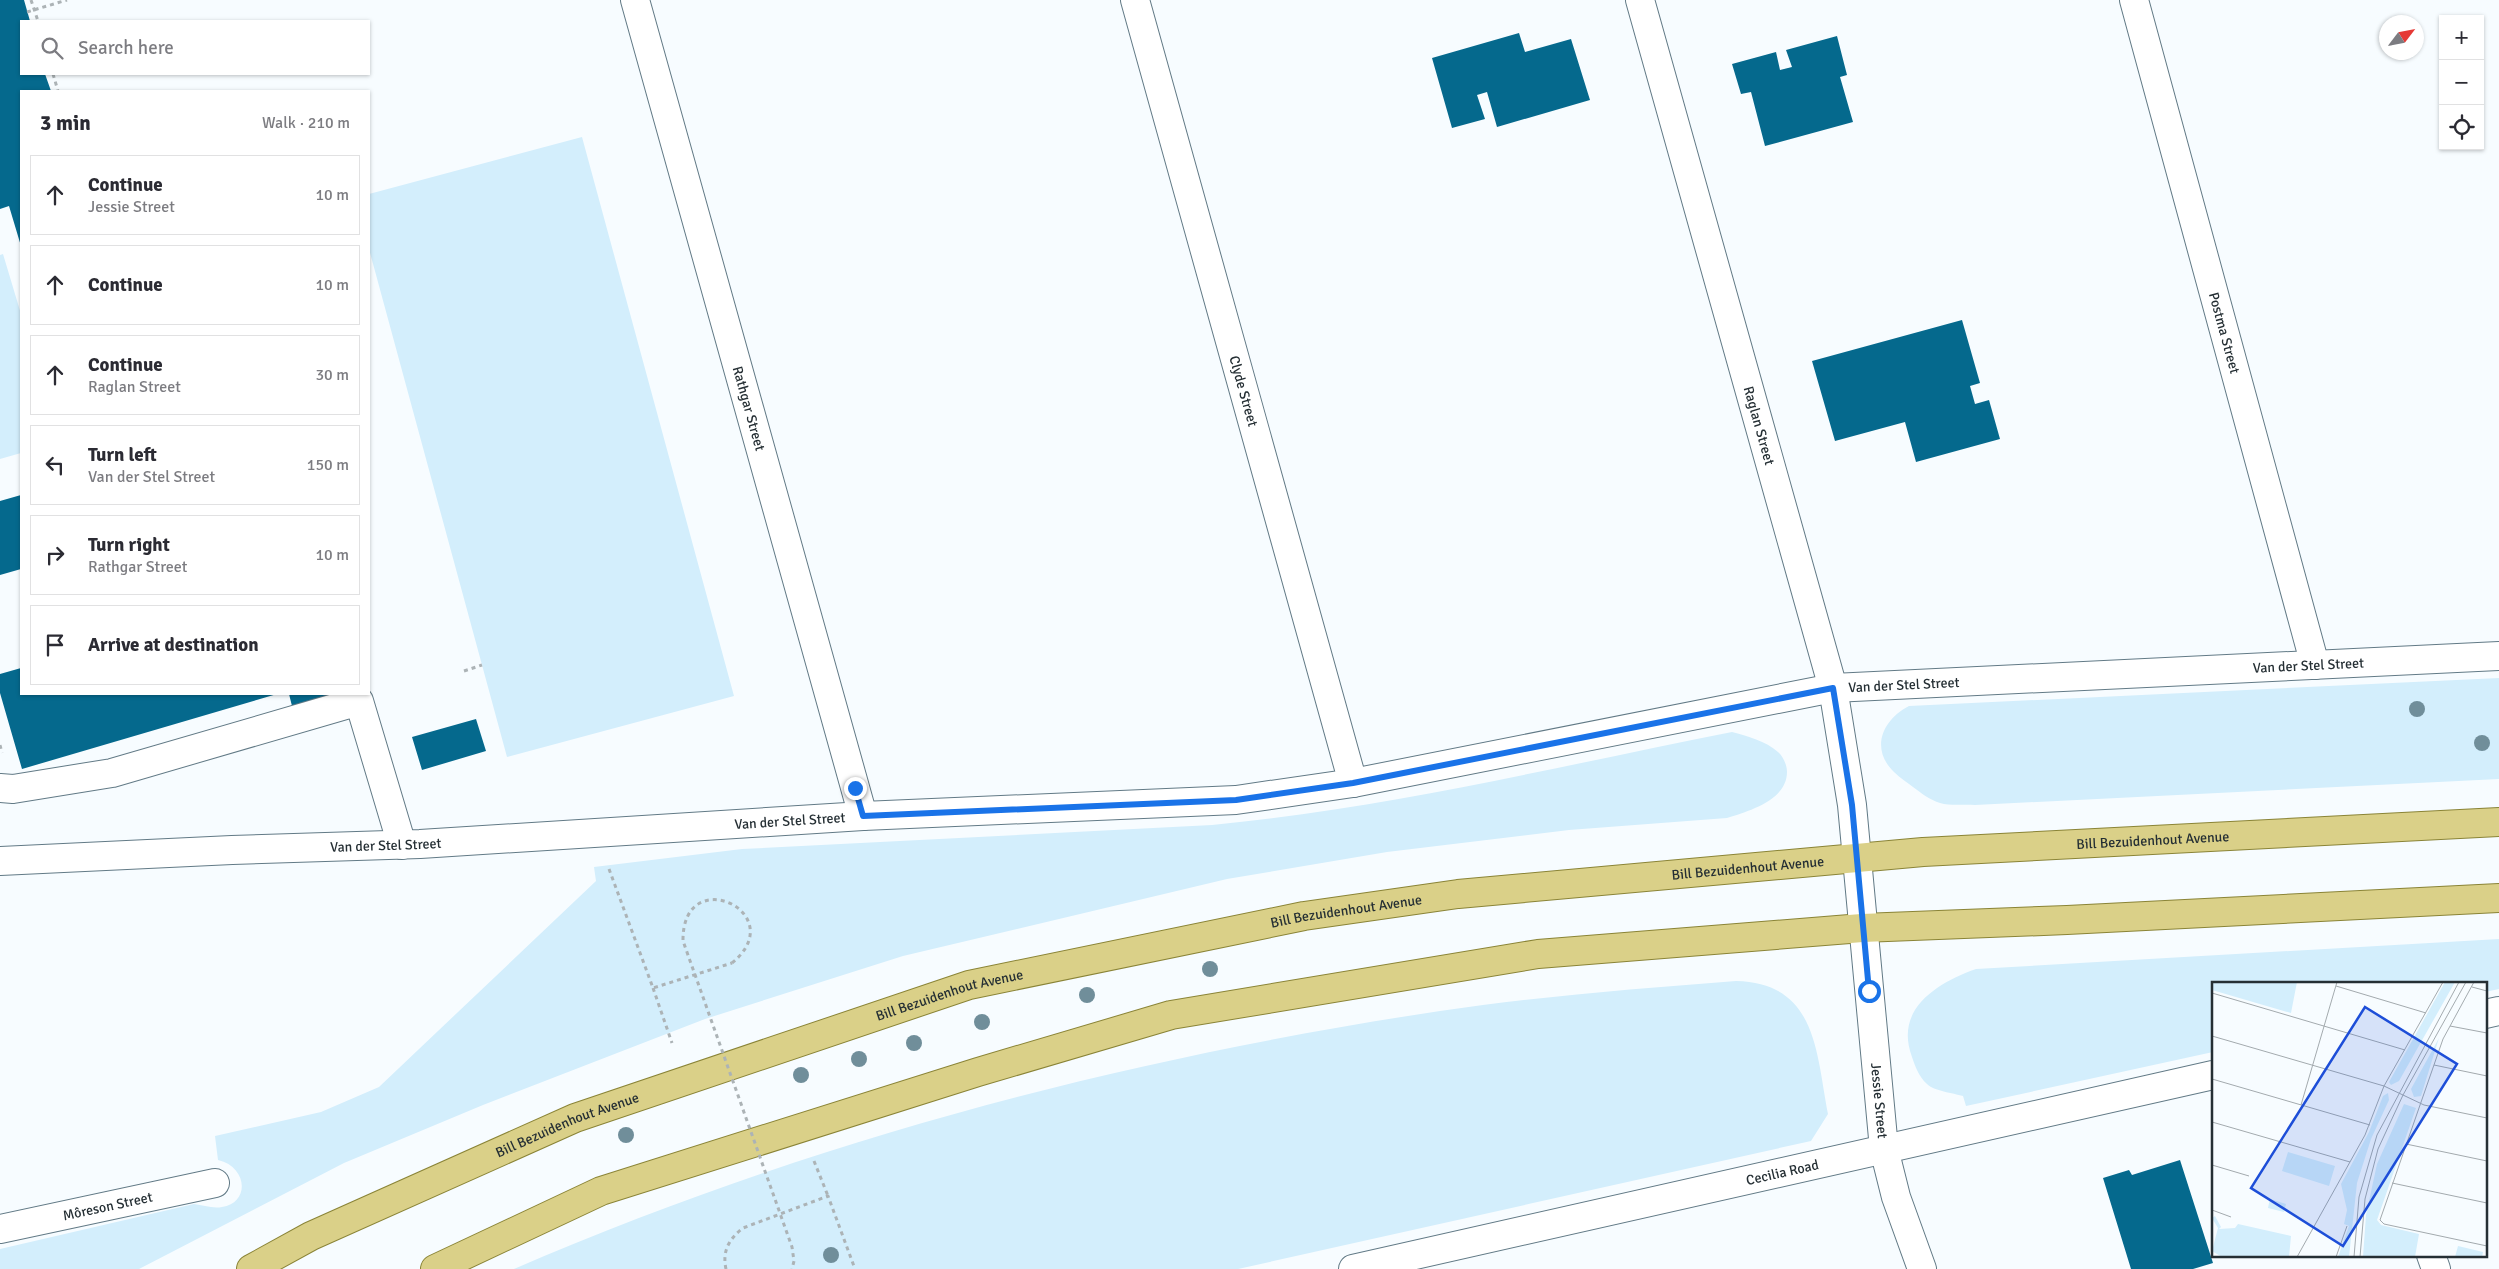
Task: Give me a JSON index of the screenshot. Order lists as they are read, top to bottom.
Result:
{
  "streets": {
    "main road": ["Bill Bezuidenhout Avenue"],
    "street": [
      "Postma Street",
      "Clyde Street",
      "Rathgar Street",
      "Raglan Street",
      "Van der Stel Street",
      "Jessie Street",
      "Cecilia Road",
      "Môreson Street"
    ]
  },
  "crossings": [
    ["Postma Street", "Van der Stel Street"],
    ["Clyde Street", "Van der Stel Street"],
    ["Rathgar Street", "Van der Stel Street"],
    ["Raglan Street", "Van der Stel Street"],
    ["Raglan Street", "Bill Bezuidenhout Avenue"],
    ["Raglan Street", "Jessie Street"],
    ["Bill Bezuidenhout Avenue", "Jessie Street"],
    ["Jessie Street", "Cecilia Road"]
  ],
  "north": "top right",
  "page": {
    "map_buttons": ["+", "−"],
    "search": "Search here",
    "heading": ["3 min", "Walk · 210 m"],
    "list": [
      ["Continue", "Jessie Street", "10 m"],
      ["Continue", "10 m"],
      ["Continue", "Raglan Street", "30 m"],
      ["Turn left", "Van der Stel Street", "150 m"],
      ["Turn right", "Rathgar Street", "10 m"],
      "Arrive at destination"
    ]
  }
}
